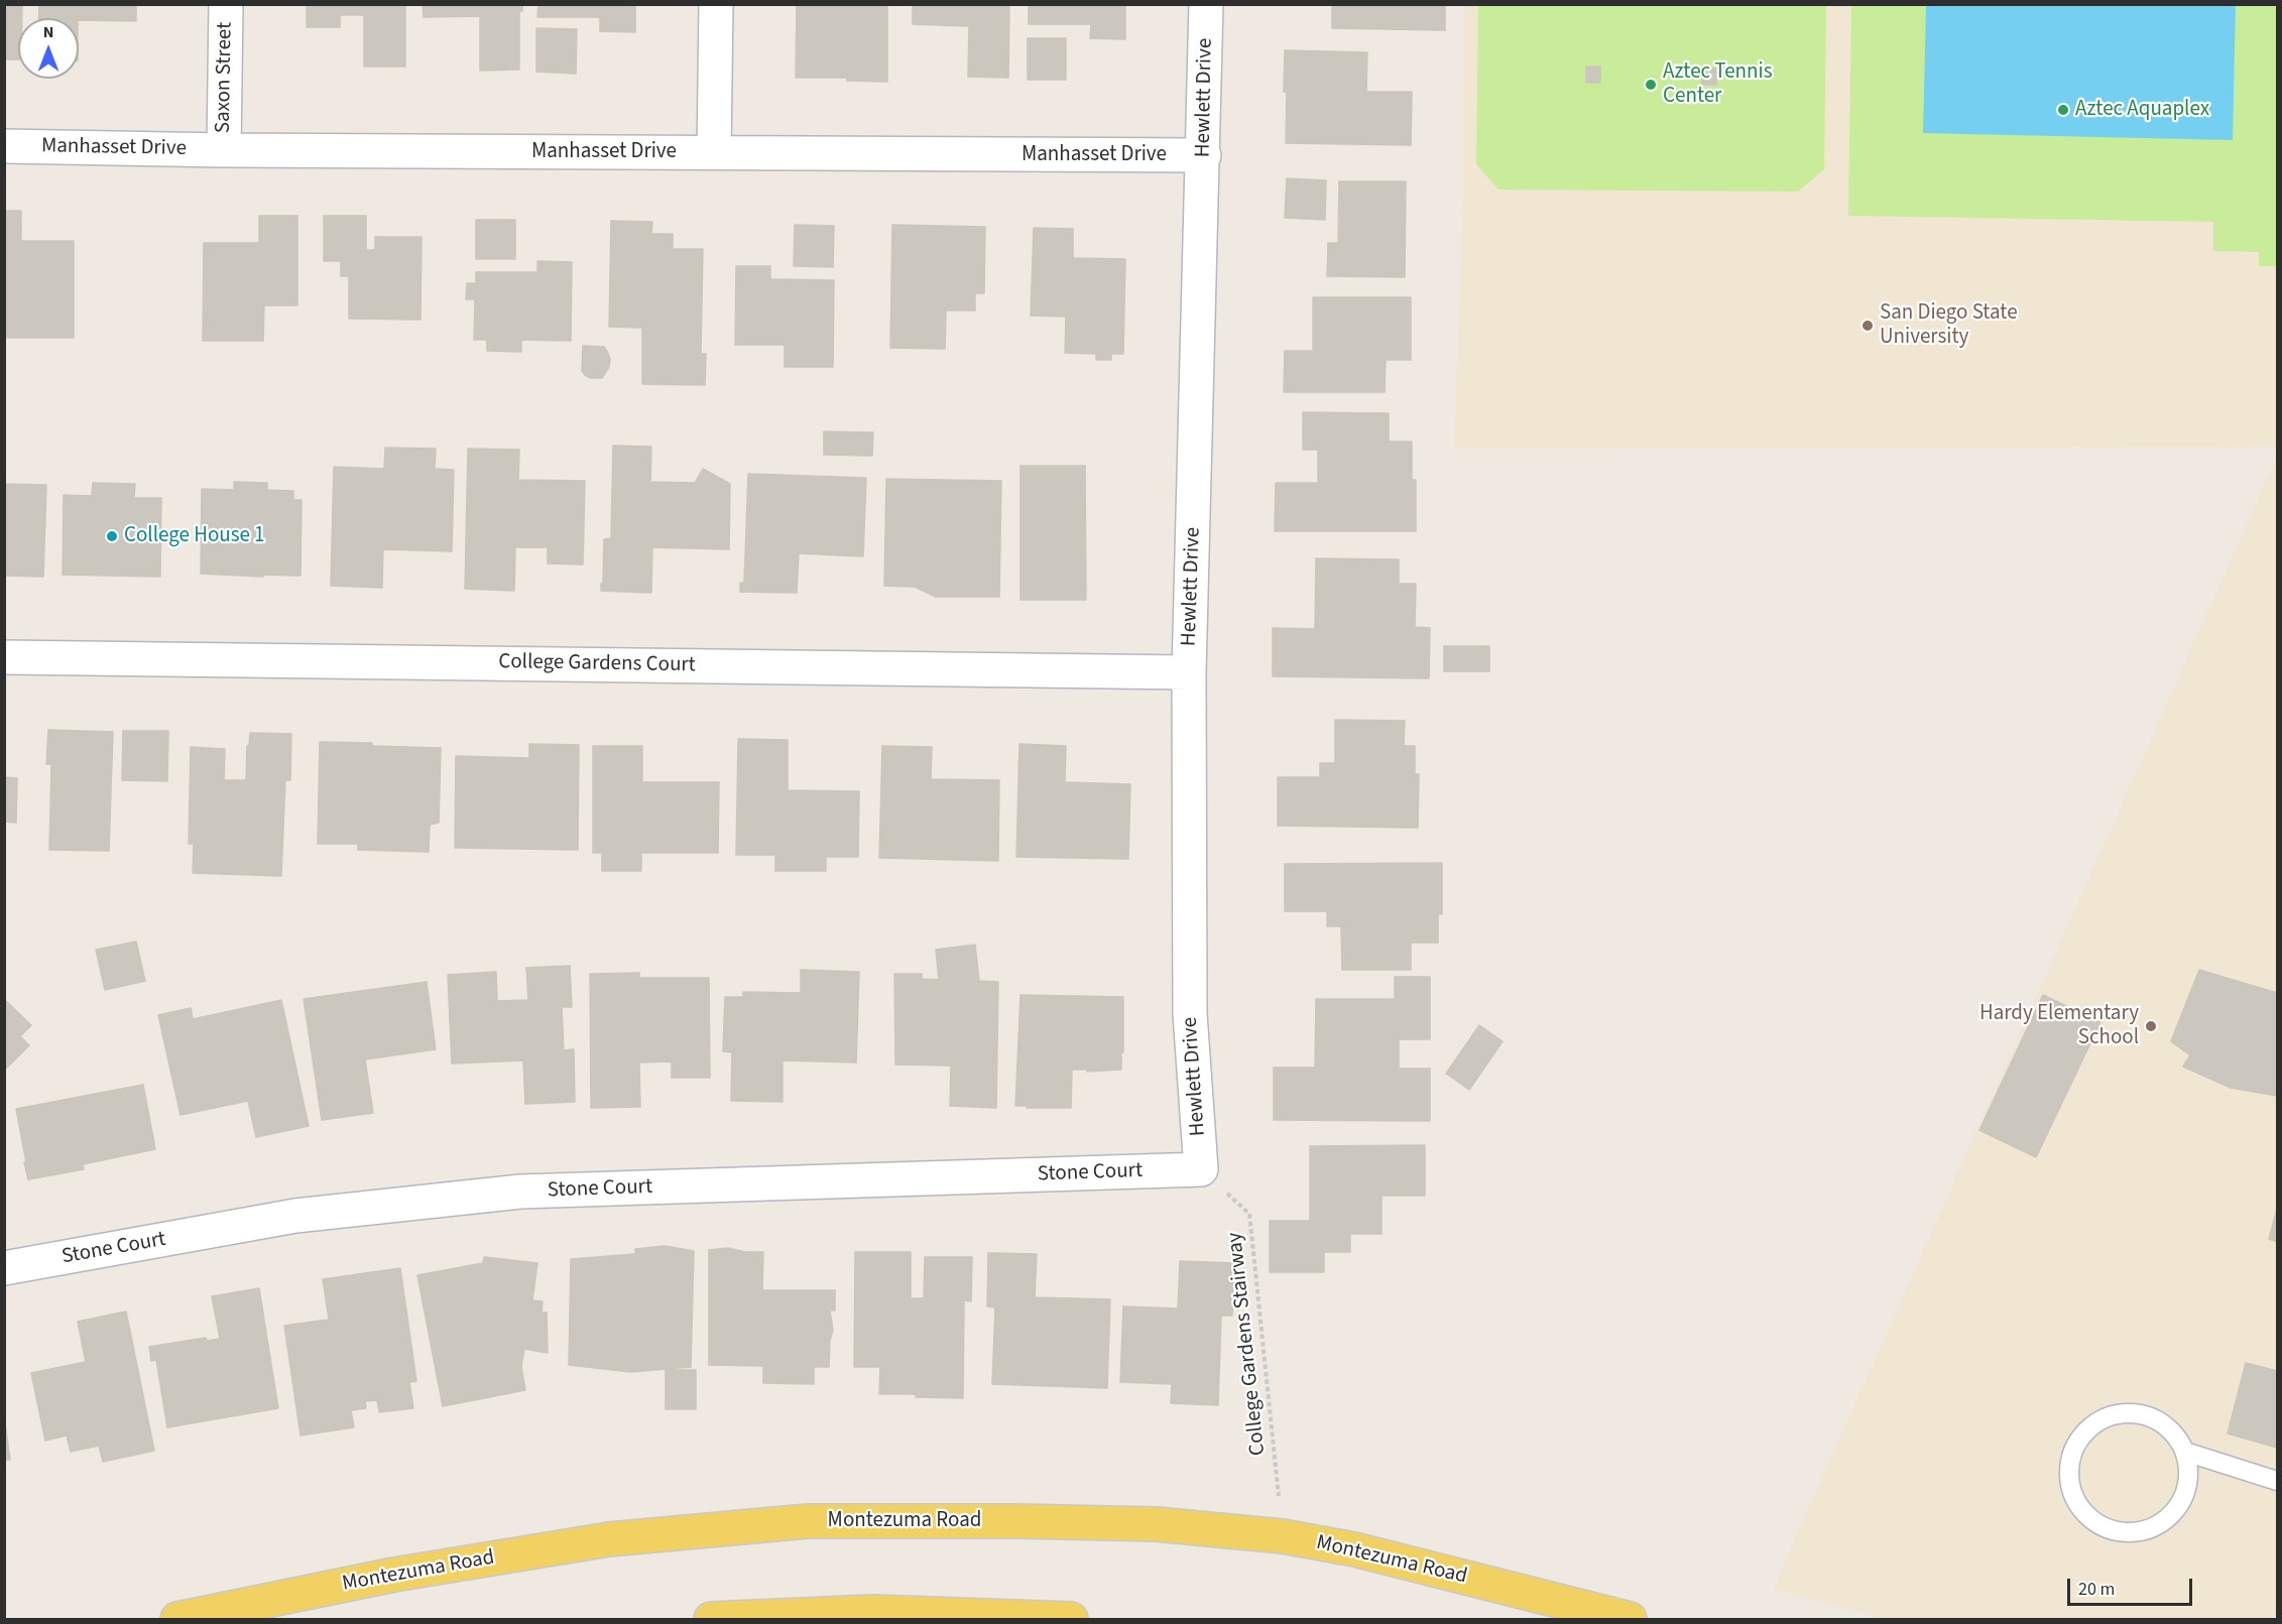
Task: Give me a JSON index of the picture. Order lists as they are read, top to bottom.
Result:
{
  "streets": {
    "main road": ["Montezuma Road"],
    "street": [
      "Saxon Street",
      "Hewlett Drive",
      "Manhasset Drive",
      "College Gardens Court",
      "Stone Court"
    ],
    "path": ["College Gardens Stairway"]
  },
  "crossings": [
    ["Saxon Street", "Manhasset Drive"],
    ["Hewlett Drive", "Manhasset Drive"],
    ["Hewlett Drive", "College Gardens Court"],
    ["Hewlett Drive", "Stone Court"],
    ["Hewlett Drive", "College Gardens Stairway"],
    ["Stone Court", "College Gardens Stairway"],
    ["College Gardens Stairway", "Montezuma Road"]
  ],
  "places": [
    "Aztec Tennis Center",
    "Aztec Aquaplex",
    "San Diego State University",
    "College House 1",
    "Hardy Elementary School"
  ],
  "scale_bar": "20 m",
  "north": "top"
}
